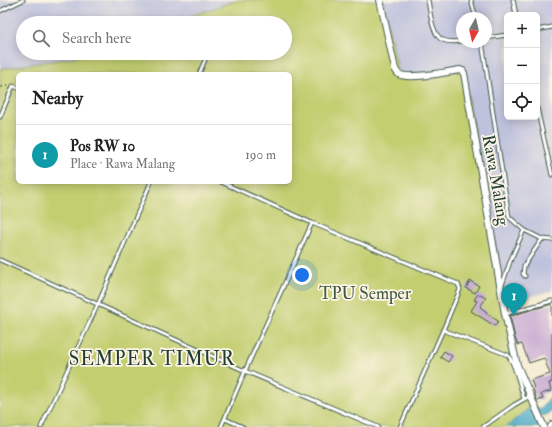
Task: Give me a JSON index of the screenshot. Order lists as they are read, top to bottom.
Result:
{
  "streets": {
    "street": ["Rawa Malang"]
  },
  "districts": ["SEMPER TIMUR"],
  "parks": ["TPU Semper"],
  "north": "bottom",
  "page": {
    "map_buttons": ["+", "−"],
    "search": "Search here",
    "heading": "Nearby",
    "list": [
      {
        "mark": "1",
        "name": "Pos RW 10",
        "note": "Place · Rawa Malang",
        "value": "190 m"
      }
    ],
    "pins": "1"
  }
}
